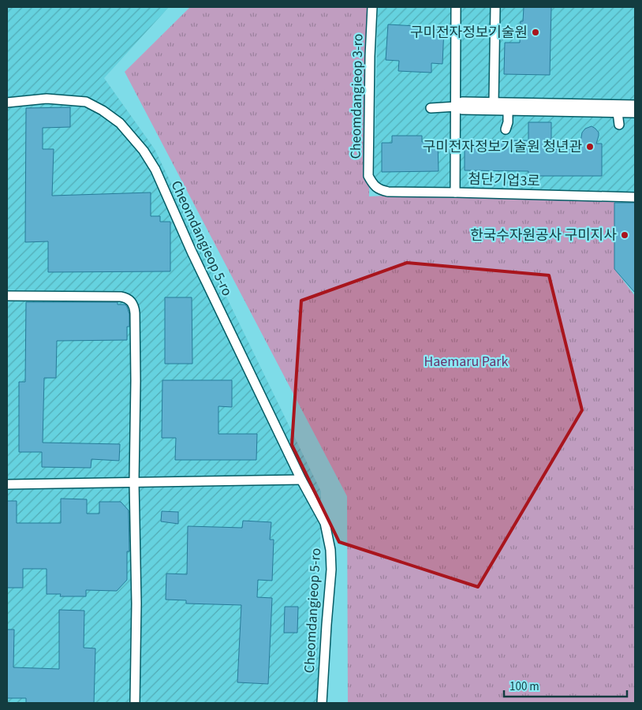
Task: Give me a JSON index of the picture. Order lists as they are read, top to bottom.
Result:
{
  "streets": {
    "street": ["Cheomdangieop 3-ro", "첨단기업3로", "Cheomdangieop 5-ro"]
  },
  "crossings": [
    ["Cheomdangieop 3-ro", "첨단기업3로"]
  ],
  "parks": ["Haemaru Park"],
  "places": ["구미전자정보기술원", "구미전자정보기술원 청년관", "한국수자원공사 구미지사"],
  "scale_bar": "100 m"
}
